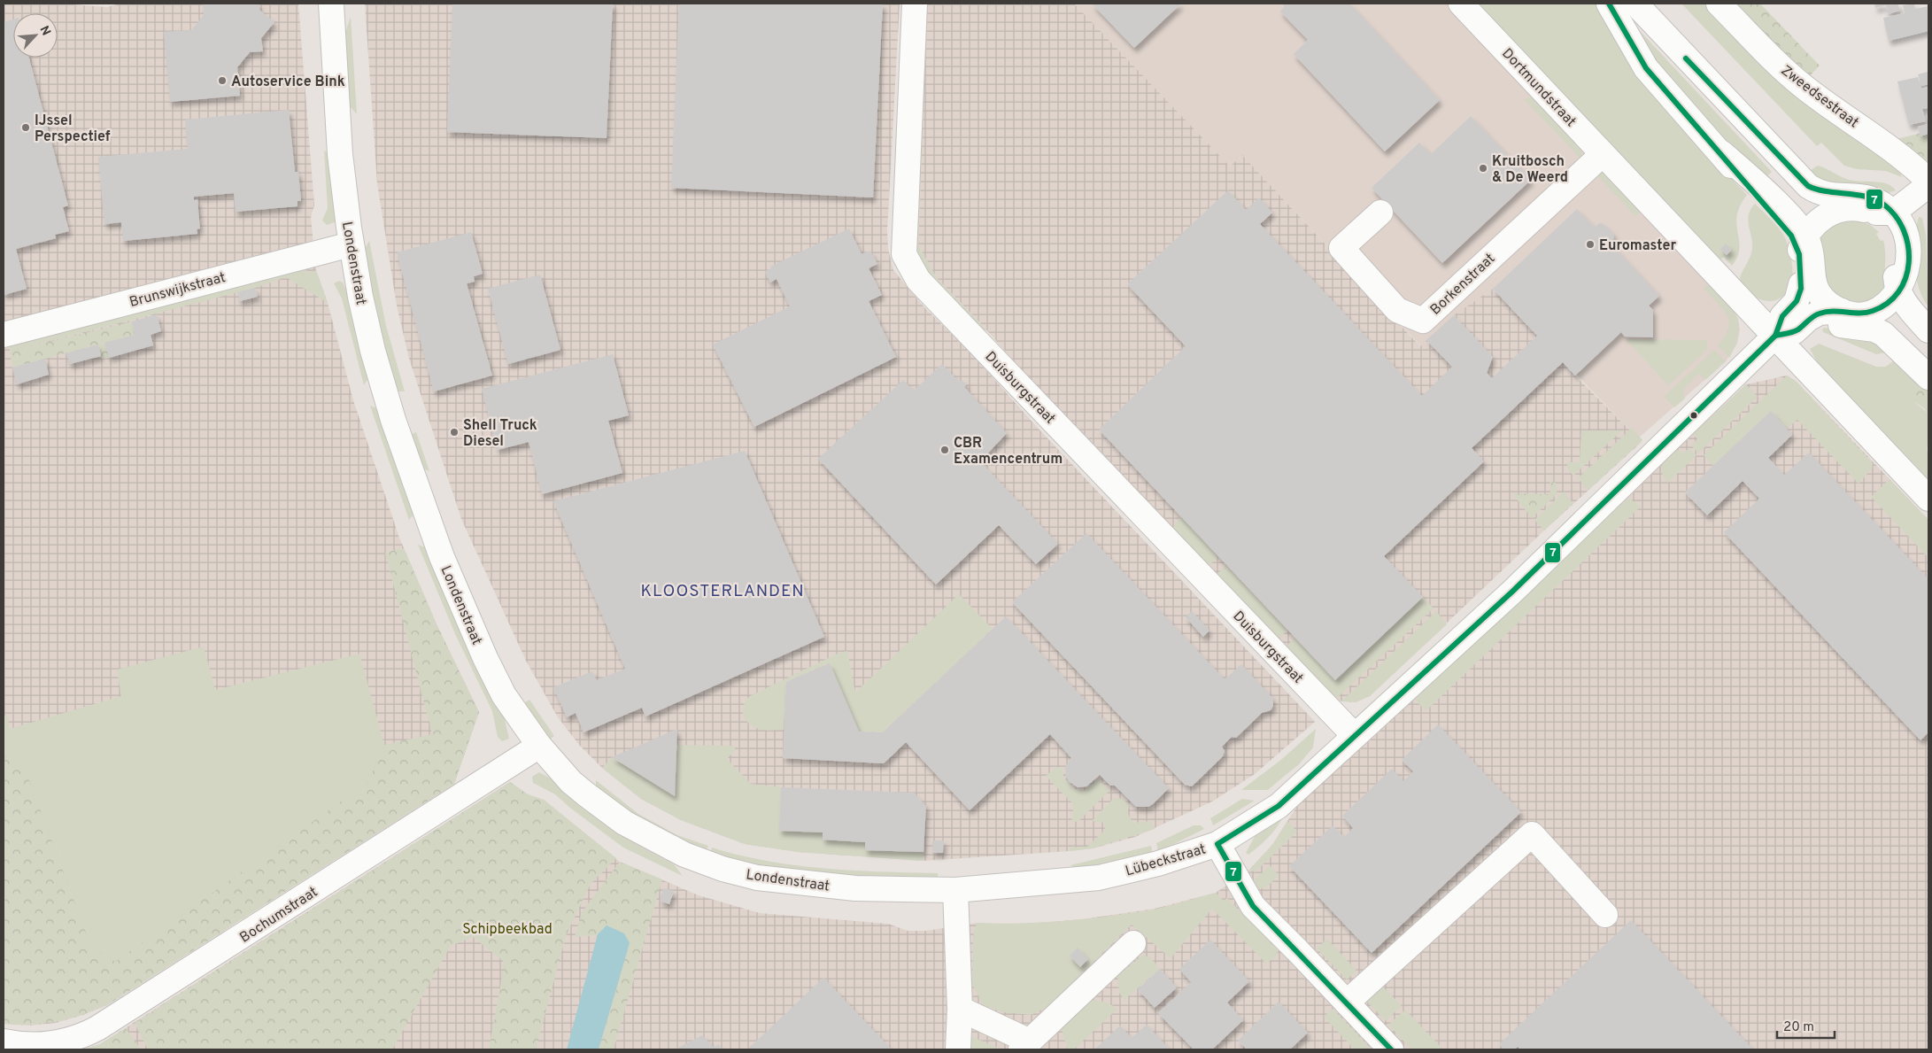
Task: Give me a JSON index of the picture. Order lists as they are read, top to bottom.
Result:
{
  "streets": {
    "street": [
      "Dortmundstraat",
      "Zweedsestraat",
      "Londenstraat",
      "Borkenstraat",
      "Brunswijkstraat",
      "Duisburgstraat",
      "Lübeckstraat",
      "Bochumstraat"
    ]
  },
  "crossings": [
    ["Dortmundstraat", "Borkenstraat"],
    ["Dortmundstraat", "Lübeckstraat"],
    ["Londenstraat", "Brunswijkstraat"],
    ["Londenstraat", "Lübeckstraat"],
    ["Londenstraat", "Bochumstraat"],
    ["Duisburgstraat", "Lübeckstraat"]
  ],
  "districts": ["KLOOSTERLANDEN"],
  "parks": ["Schipbeekbad"],
  "places": [
    "Autoservice Bink",
    "IJssel Perspectief",
    "Kruitbosch & De Weerd",
    "Euromaster",
    "Shell Truck Diesel",
    "CBR Examencentrum"
  ],
  "lines": ["transit line 7"],
  "scale_bar": "20 m",
  "north": "top right"
}
